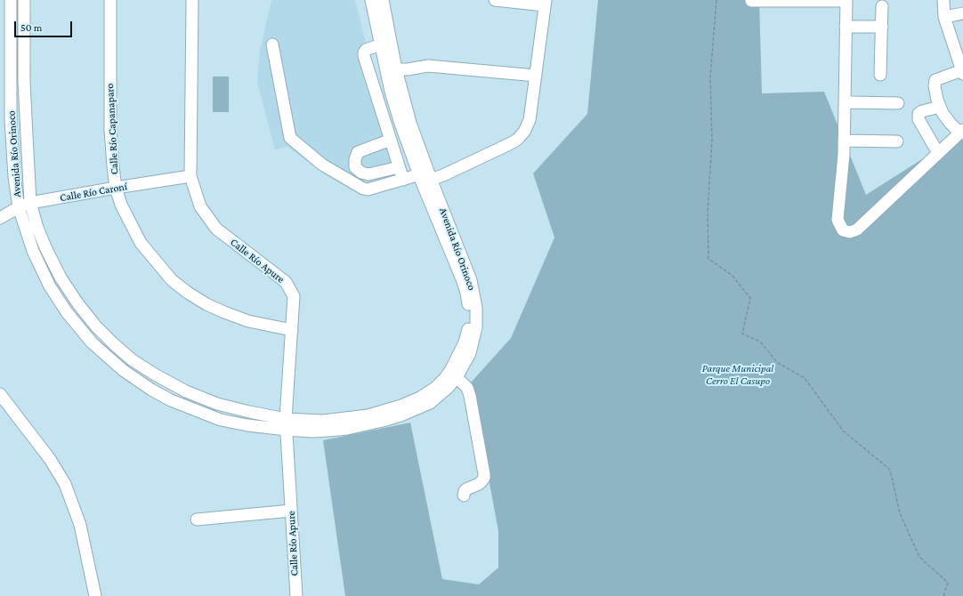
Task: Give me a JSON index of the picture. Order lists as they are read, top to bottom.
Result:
{
  "streets": {
    "street": [
      "Calle Río Capanaparo",
      "Avenida Río Orinoco",
      "Calle Río Caroní",
      "Calle Río Apure"
    ]
  },
  "crossings": [
    ["Calle Río Capanaparo", "Calle Río Caroní"],
    ["Calle Río Capanaparo", "Calle Río Apure"],
    ["Avenida Río Orinoco", "Calle Río Caroní"],
    ["Avenida Río Orinoco", "Calle Río Apure"],
    ["Calle Río Caroní", "Calle Río Apure"]
  ],
  "parks": ["Parque Municipal Cerro El Casupo"],
  "scale_bar": "50 m"
}
